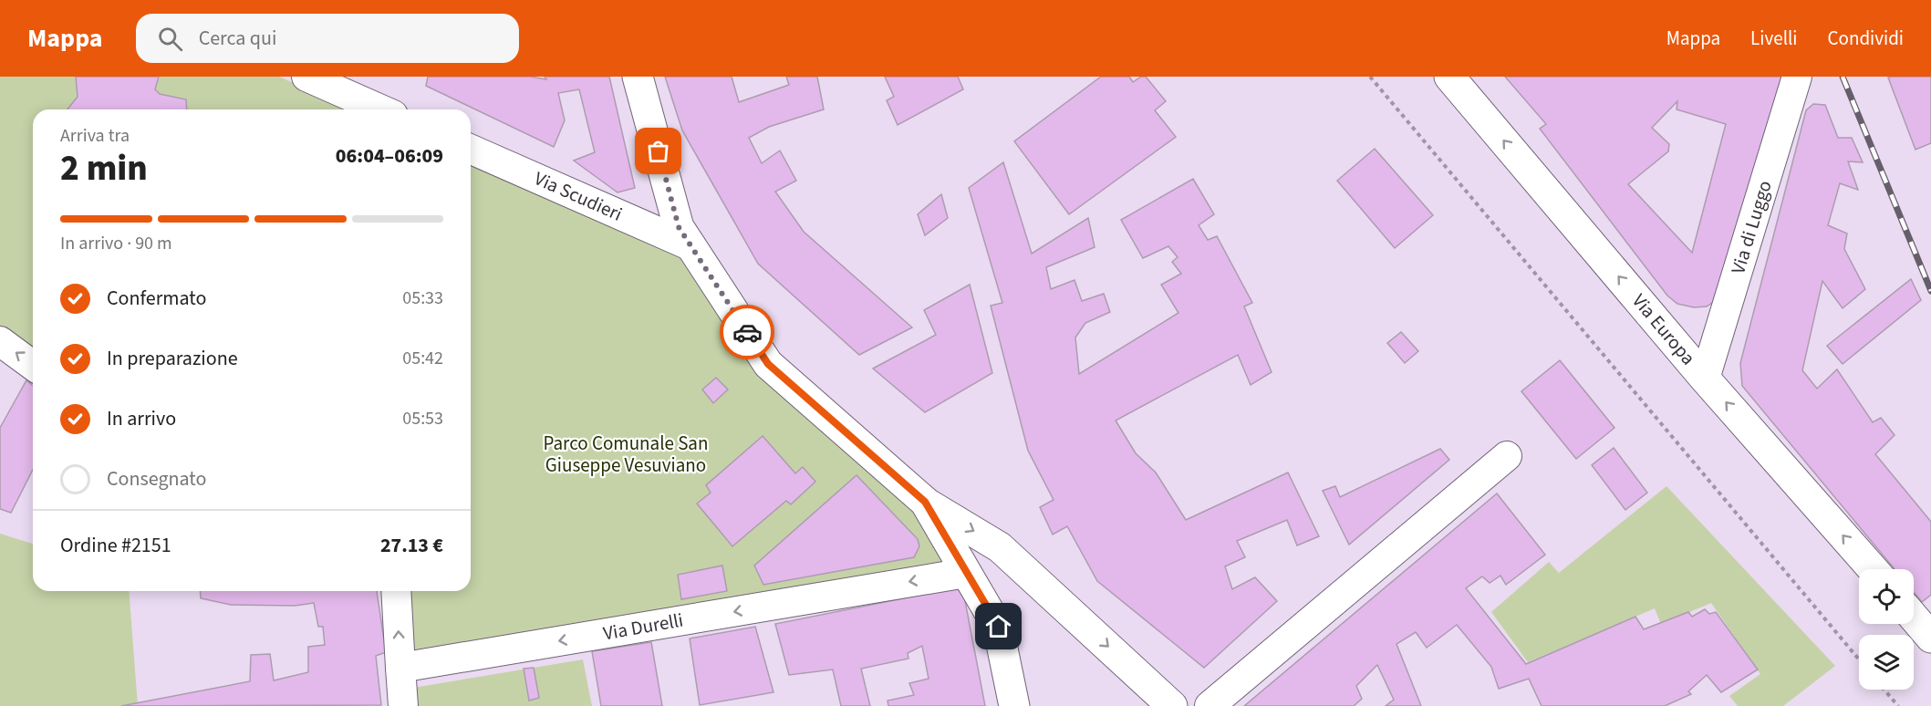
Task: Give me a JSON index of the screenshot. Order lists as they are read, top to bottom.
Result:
{
  "streets": {
    "main road": ["Via Europa"],
    "street": ["Via Scudieri", "Via di Luggo", "Via Durelli"]
  },
  "crossings": [
    ["Via di Luggo", "Via Europa"]
  ],
  "one_way": ["Via Europa", "Via Durelli"],
  "parks": ["Parco Comunale San Giuseppe Vesuviano"],
  "page": {
    "header": "Mappa",
    "search": "Cerca qui",
    "nav": ["Mappa", "Livelli", "Condividi"],
    "heading": ["2 min", "Arriva tra", "06:04–06:09"],
    "panel": ["Ordine #2151", "27.13 €"],
    "bar": "In arrivo · 90 m",
    "list": [
      ["Confermato", "05:33"],
      ["In preparazione", "05:42"],
      ["In arrivo", "05:53"],
      "Consegnato"
    ]
  }
}
